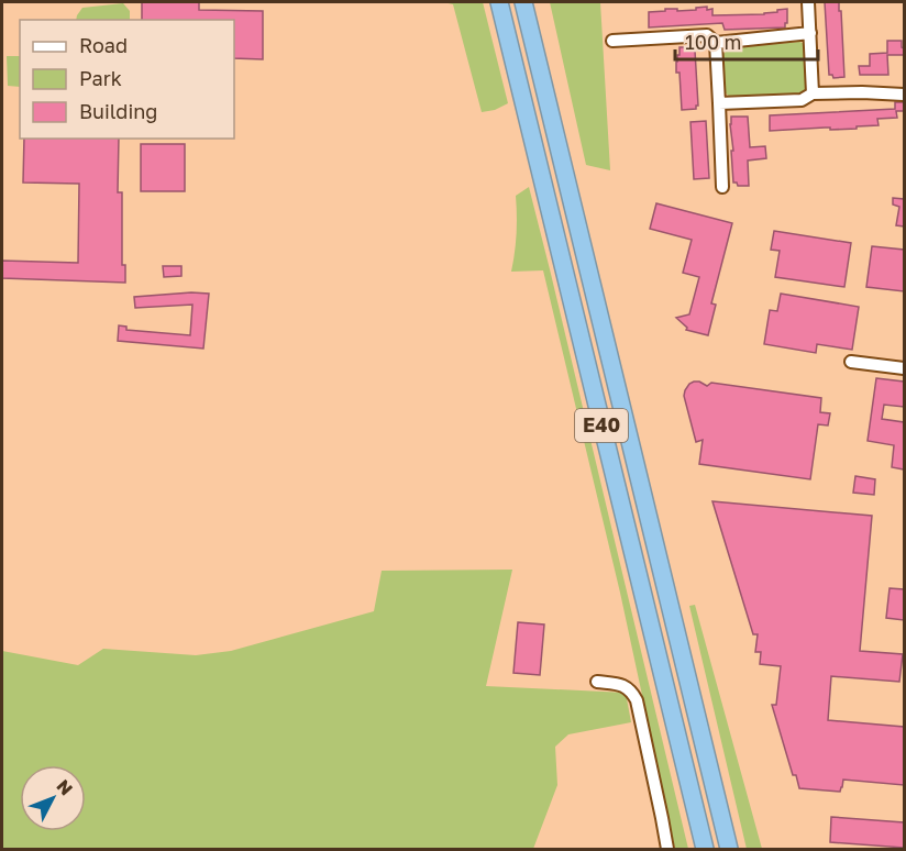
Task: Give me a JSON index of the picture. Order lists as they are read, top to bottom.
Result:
{
  "streets": {
    "highway": ["E40"]
  },
  "legend": ["Road", "Park", "Building"],
  "scale_bar": "100 m",
  "north": "top right"
}
